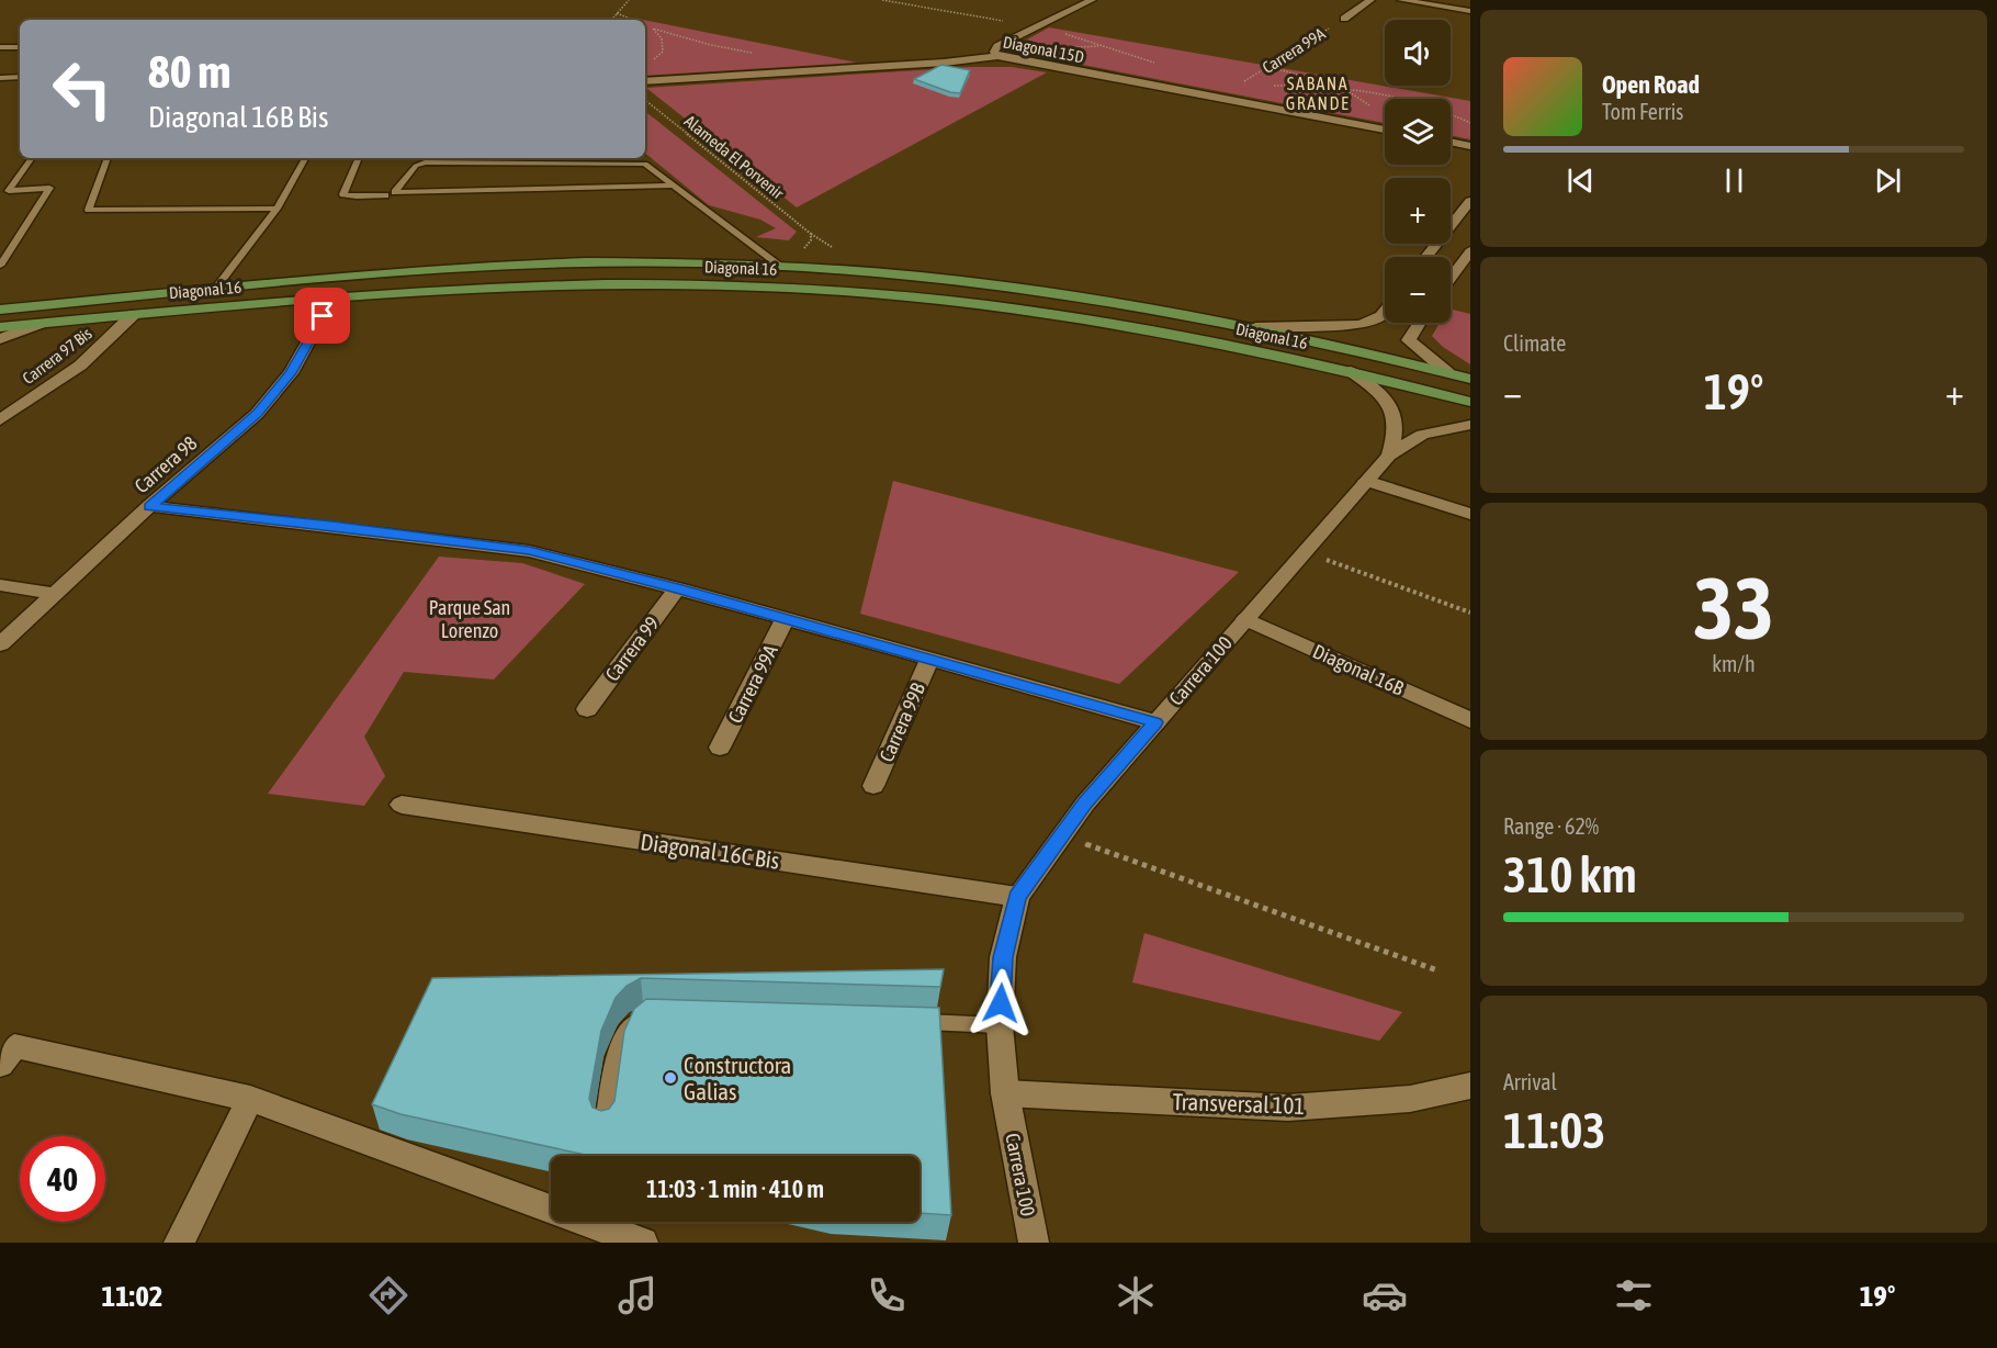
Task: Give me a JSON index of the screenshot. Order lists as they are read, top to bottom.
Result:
{
  "streets": {
    "main road": ["Diagonal 16"],
    "street": [
      "Diagonal 15D",
      "Carrera 99A",
      "Carrera 97 Bis",
      "Carrera 98",
      "Carrera 99",
      "Diagonal 16B",
      "Carrera 100",
      "Carrera 99B",
      "Diagonal 16C Bis",
      "Transversal 101"
    ],
    "path": ["Alameda El Porvenir"]
  },
  "crossings": [
    ["Diagonal 15D", "Carrera 99A"],
    ["Diagonal 16", "Carrera 97 Bis"],
    ["Diagonal 16", "Carrera 98"],
    ["Diagonal 16", "Carrera 100"],
    ["Diagonal 16B", "Carrera 100"],
    ["Carrera 100", "Diagonal 16C Bis"],
    ["Carrera 100", "Transversal 101"]
  ],
  "districts": ["SABANA GRANDE"],
  "parks": ["Parque San Lorenzo"],
  "places": ["Constructora Galias"],
  "page": {
    "map_buttons": ["+", "−"],
    "turn": ["80 m", "Diagonal 16B Bis"],
    "song": ["Open Road", "Tom Ferris"],
    "tile": [
      "Climate",
      ["33", "km/h"],
      ["Range · 62%", "310 km"],
      ["Arrival", "11:03"]
    ],
    "heat": ["−", "19°", "+"],
    "limit": "40",
    "trip": "11:03 · 1 min · 410 m",
    "tabs": ["11:02", "19°"]
  }
}
